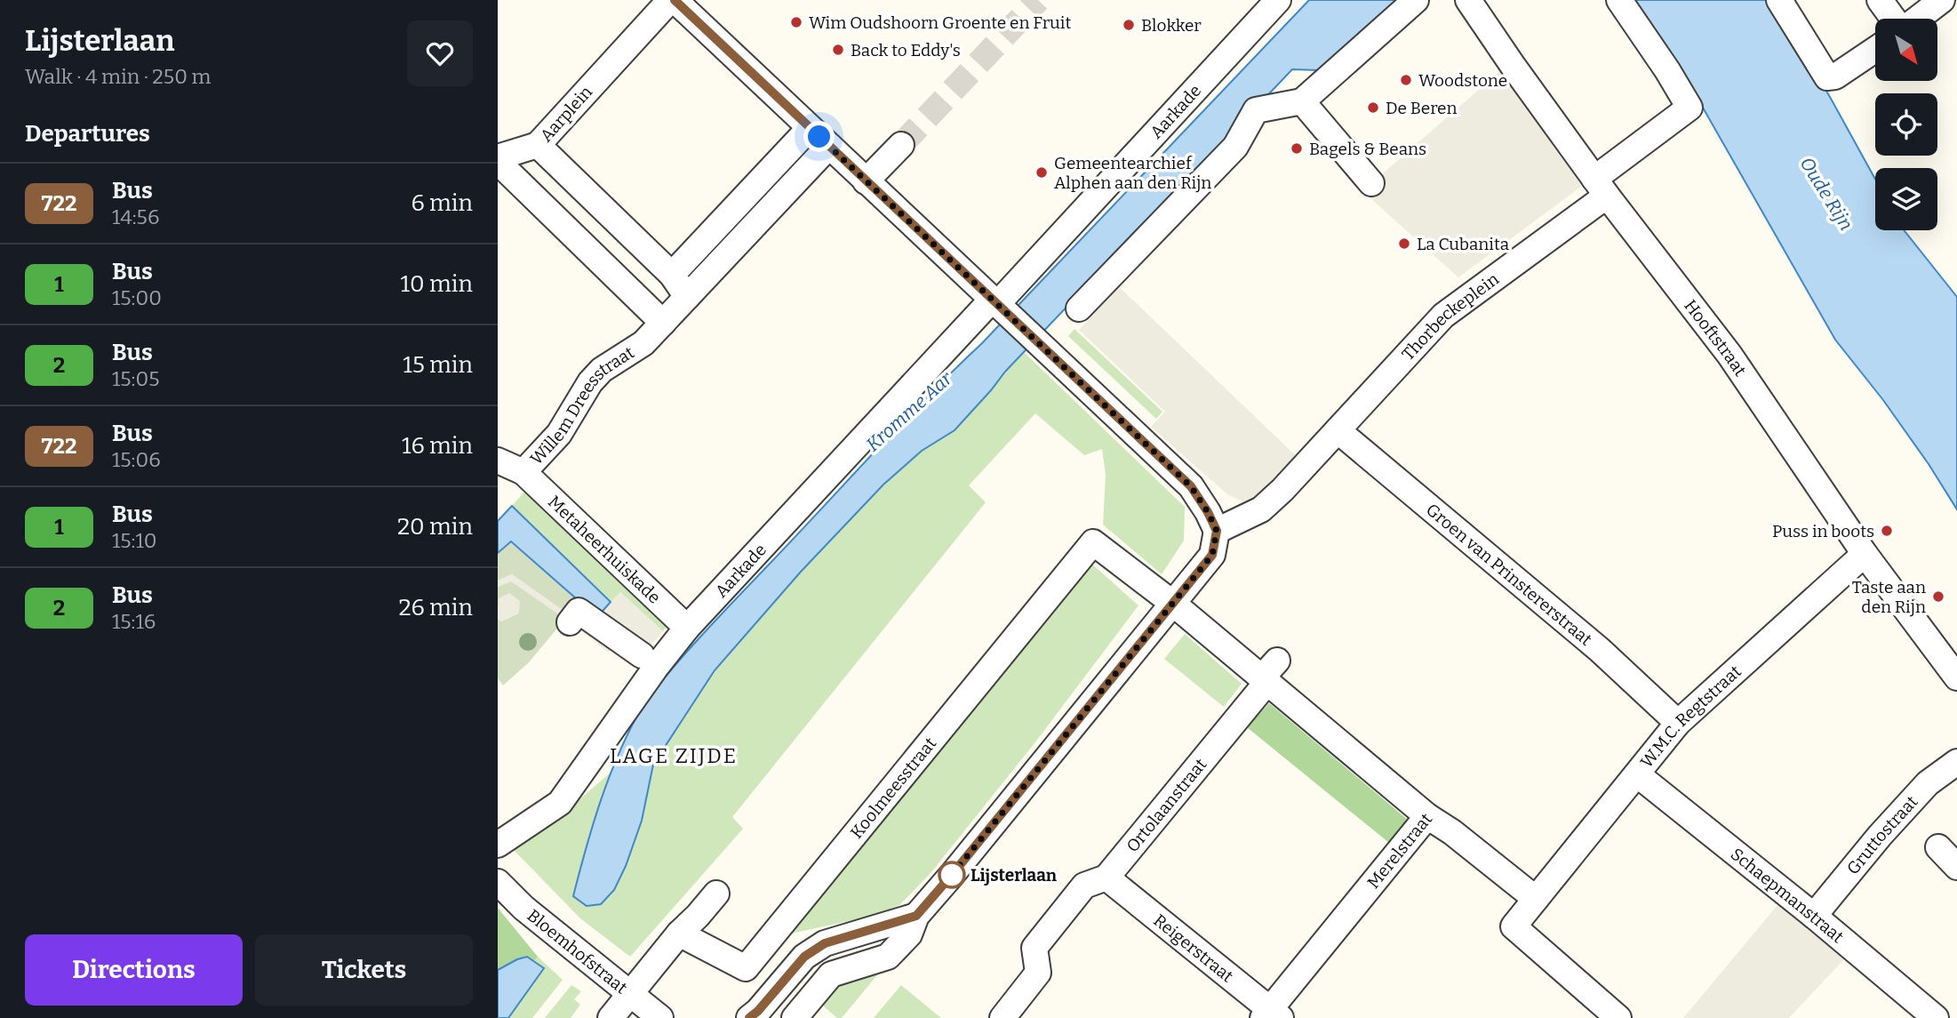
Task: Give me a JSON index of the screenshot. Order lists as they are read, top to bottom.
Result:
{
  "streets": {
    "street": [
      "Aarkade",
      "Aarplein",
      "Thorbeckeplein",
      "Hooftstraat",
      "Willem Dreesstraat",
      "Metaheerhuiskade",
      "Groen van Prinstererstraat",
      "W.M.C. Regtstraat",
      "Koolmeesstraat",
      "Ortolaanstraat",
      "Gruttostraat",
      "Merelstraat",
      "Schaepmanstraat",
      "Reigerstraat",
      "Bloemhofstraat"
    ]
  },
  "crossings": [
    ["Aarkade", "Metaheerhuiskade"],
    ["Aarplein", "Willem Dreesstraat"],
    ["Thorbeckeplein", "Hooftstraat"],
    ["Thorbeckeplein", "Groen van Prinstererstraat"],
    ["Hooftstraat", "W.M.C. Regtstraat"],
    ["Willem Dreesstraat", "Metaheerhuiskade"],
    ["Groen van Prinstererstraat", "W.M.C. Regtstraat"],
    ["W.M.C. Regtstraat", "Schaepmanstraat"],
    ["Ortolaanstraat", "Merelstraat"],
    ["Ortolaanstraat", "Reigerstraat"],
    ["Gruttostraat", "Schaepmanstraat"],
    ["Merelstraat", "Reigerstraat"]
  ],
  "districts": ["LAGE ZIJDE"],
  "water": ["Oude Rijn", "Kromme Aar"],
  "places": [
    "Wim Oudshoorn Groente en Fruit",
    "Blokker",
    "Back to Eddy's",
    "Woodstone",
    "De Beren",
    "Bagels & Beans",
    "Gemeentearchief Alphen aan den Rijn",
    "La Cubanita",
    "Puss in boots",
    "Taste aan den Rijn",
    "Lijsterlaan"
  ],
  "lines": ["bus line 722"],
  "north": "bottom right",
  "page": {
    "heading": [
      ["Lijsterlaan", "Walk · 4 min · 250 m"],
      "Departures"
    ],
    "list": [
      {
        "mark": "722",
        "name": "Bus",
        "note": "14:56",
        "value": "6 min"
      },
      {
        "mark": "1",
        "name": "Bus",
        "note": "15:00",
        "value": "10 min"
      },
      {
        "mark": "2",
        "name": "Bus",
        "note": "15:05",
        "value": "15 min"
      },
      {
        "mark": "722",
        "name": "Bus",
        "note": "15:06",
        "value": "16 min"
      },
      {
        "mark": "1",
        "name": "Bus",
        "note": "15:10",
        "value": "20 min"
      },
      {
        "mark": "2",
        "name": "Bus",
        "note": "15:16",
        "value": "26 min"
      }
    ],
    "buttons": ["Directions", "Tickets"]
  }
}
